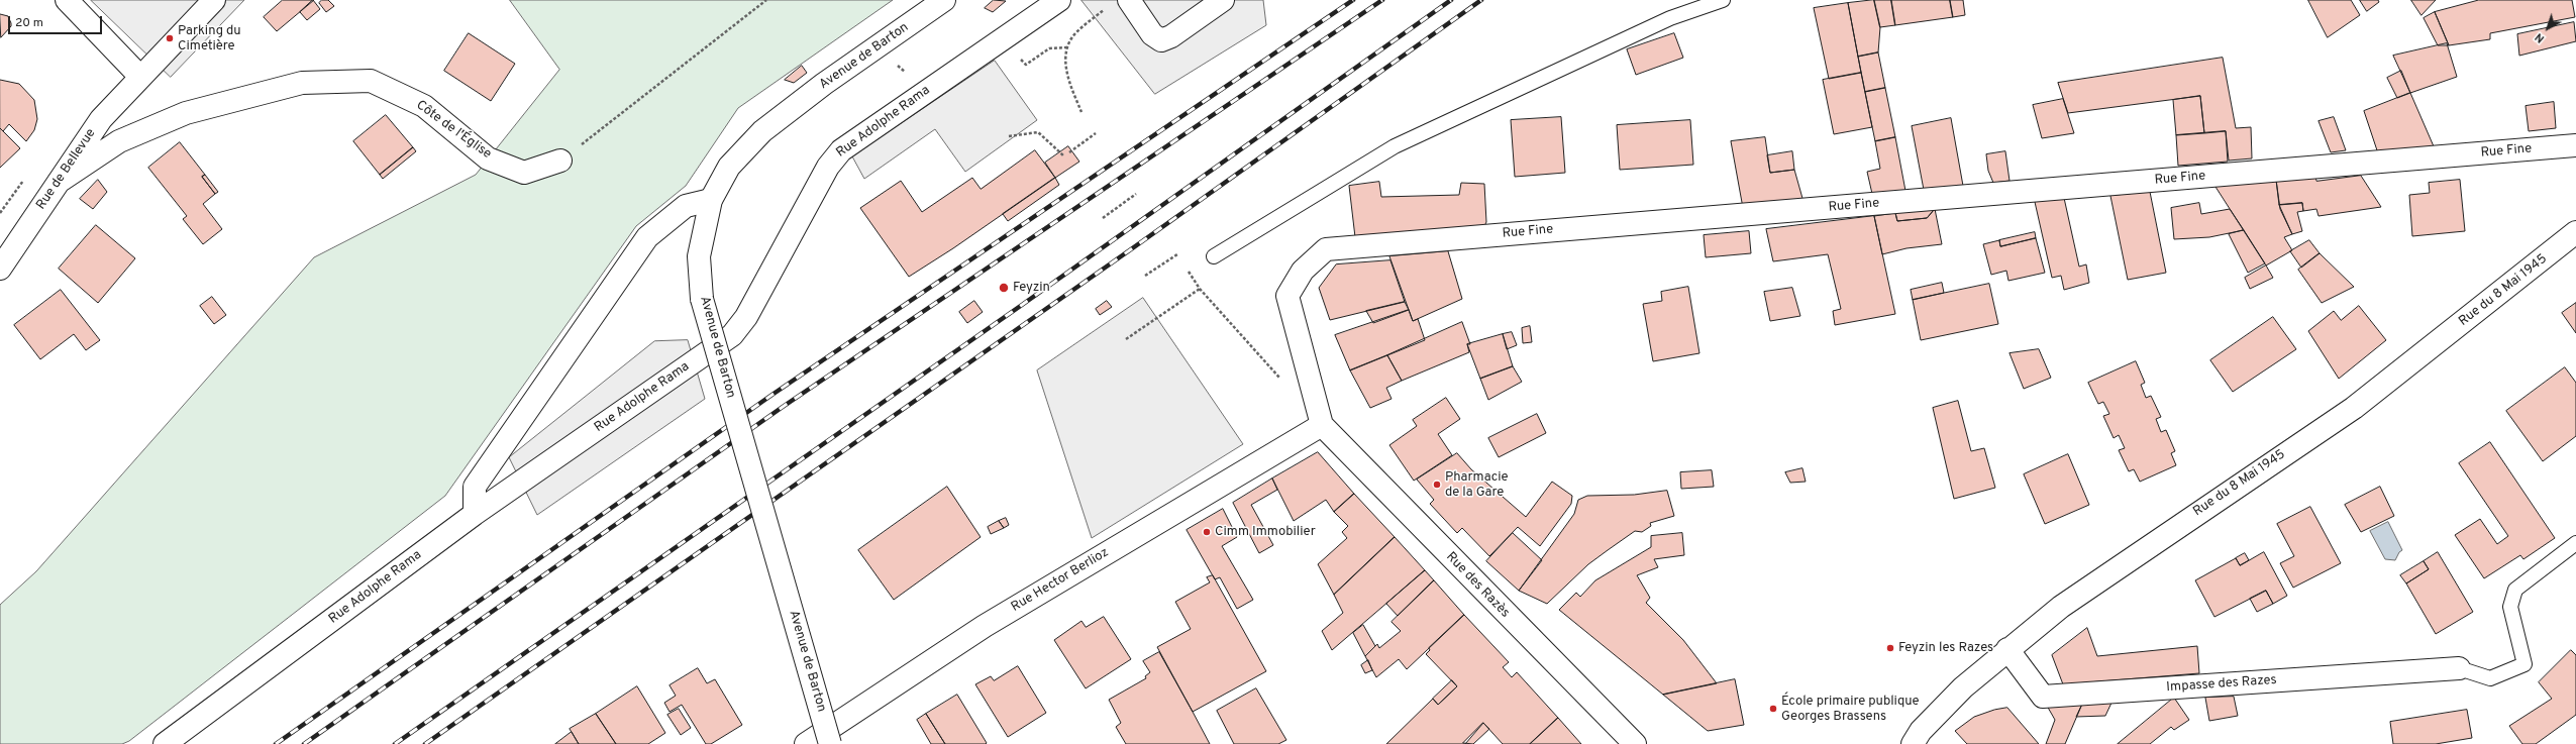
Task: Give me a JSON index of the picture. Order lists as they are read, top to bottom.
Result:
{
  "streets": {
    "street": [
      "Avenue de Barton",
      "Rue Adolphe Rama",
      "Côte de l'Église",
      "Rue Fine",
      "Rue de Bellevue",
      "Rue du 8 Mai 1945",
      "Rue Hector Berlioz",
      "Rue des Razès",
      "Impasse des Razes"
    ]
  },
  "crossings": [
    ["Côte de l'Église", "Rue de Bellevue"],
    ["Rue Fine", "Rue Hector Berlioz"],
    ["Rue Fine", "Rue des Razès"],
    ["Rue du 8 Mai 1945", "Impasse des Razes"],
    ["Rue Hector Berlioz", "Rue des Razès"]
  ],
  "places": [
    "Parking du Cimetière",
    "Feyzin",
    "Pharmacie de la Gare",
    "Cimm Immobilier",
    "Feyzin les Razes",
    "École primaire publique Georges Brassens"
  ],
  "scale_bar": "20 m",
  "north": "bottom left"
}
